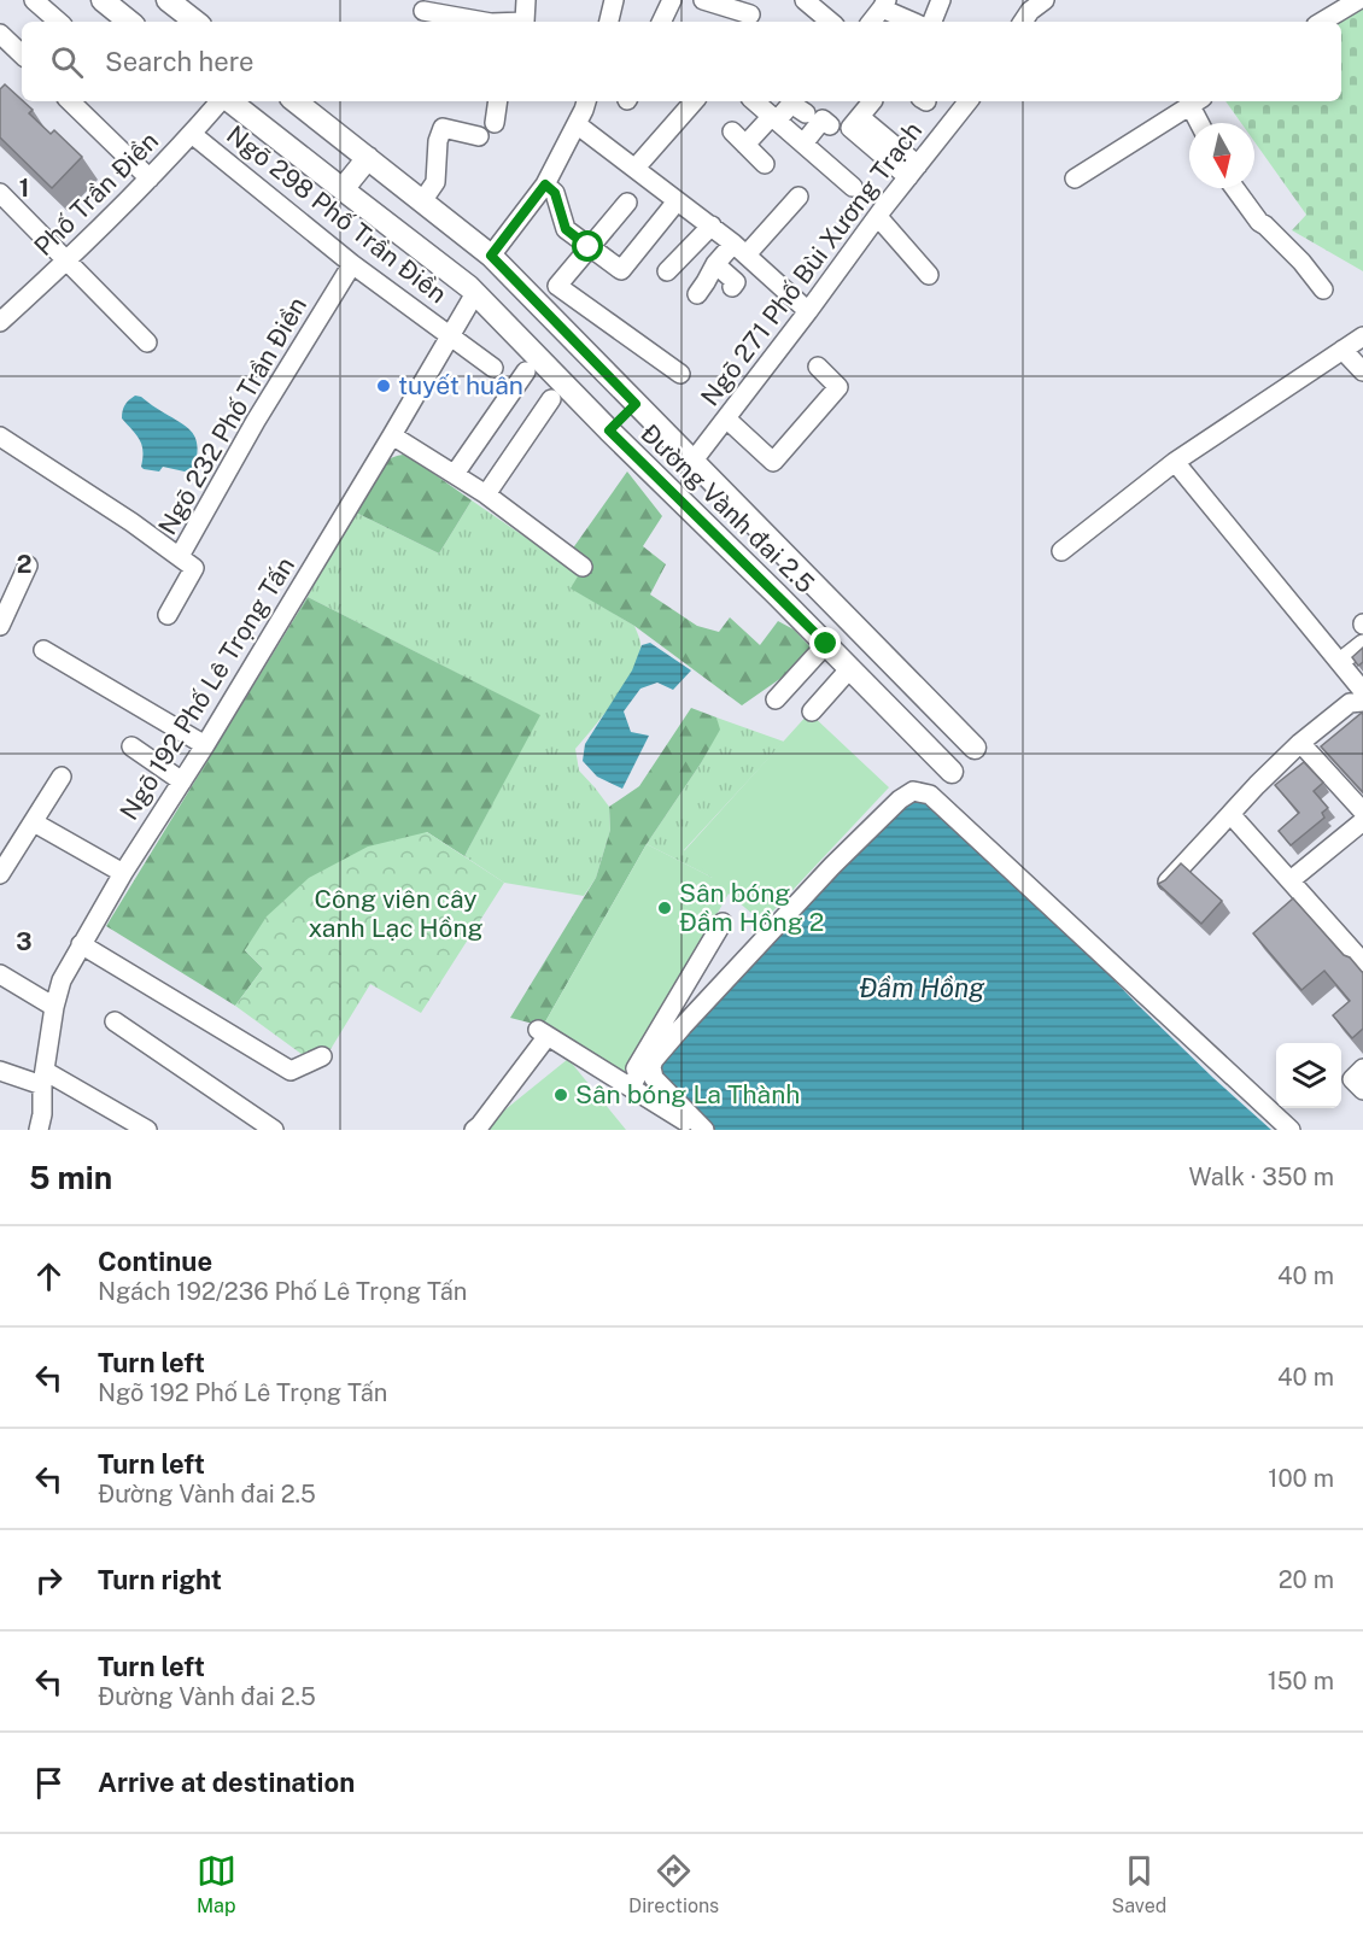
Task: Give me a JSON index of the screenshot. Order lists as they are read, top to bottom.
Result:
{
  "streets": {
    "main road": ["Đường Vành đai 2.5"],
    "street": [
      "Phố Trần Điền",
      "Ngõ 298 Phố Trần Điền",
      "Ngõ 271 Phố Bùi Xương Trạch",
      "Ngõ 232 Phố Trần Điền",
      "Ngõ 192 Phố Lê Trọng Tấn"
    ]
  },
  "crossings": [
    ["Phố Trần Điền", "Ngõ 298 Phố Trần Điền"],
    ["Ngõ 298 Phố Trần Điền", "Ngõ 232 Phố Trần Điền"],
    ["Ngõ 298 Phố Trần Điền", "Ngõ 192 Phố Lê Trọng Tấn"],
    ["Ngõ 271 Phố Bùi Xương Trạch", "Đường Vành đai 2.5"],
    ["Đường Vành đai 2.5", "Ngõ 192 Phố Lê Trọng Tấn"]
  ],
  "water": ["Đầm Hồng"],
  "parks": ["Công viên cây xanh Lạc Hồng"],
  "places": ["tuyết huân", "Sân bóng Đầm Hồng 2", "Sân bóng La Thành"],
  "north": "bottom",
  "page": {
    "search": "Search here",
    "heading": ["5 min", "Walk · 350 m"],
    "list": [
      ["Continue", "Ngách 192/236 Phố Lê Trọng Tấn", "40 m"],
      ["Turn left", "Ngõ 192 Phố Lê Trọng Tấn", "40 m"],
      ["Turn left", "Đường Vành đai 2.5", "100 m"],
      ["Turn right", "20 m"],
      ["Turn left", "Đường Vành đai 2.5", "150 m"],
      "Arrive at destination"
    ],
    "nav": ["Map", "Directions", "Saved"]
  },
  "grid": {
    "rows": ["1", "2", "3"]
  }
}
